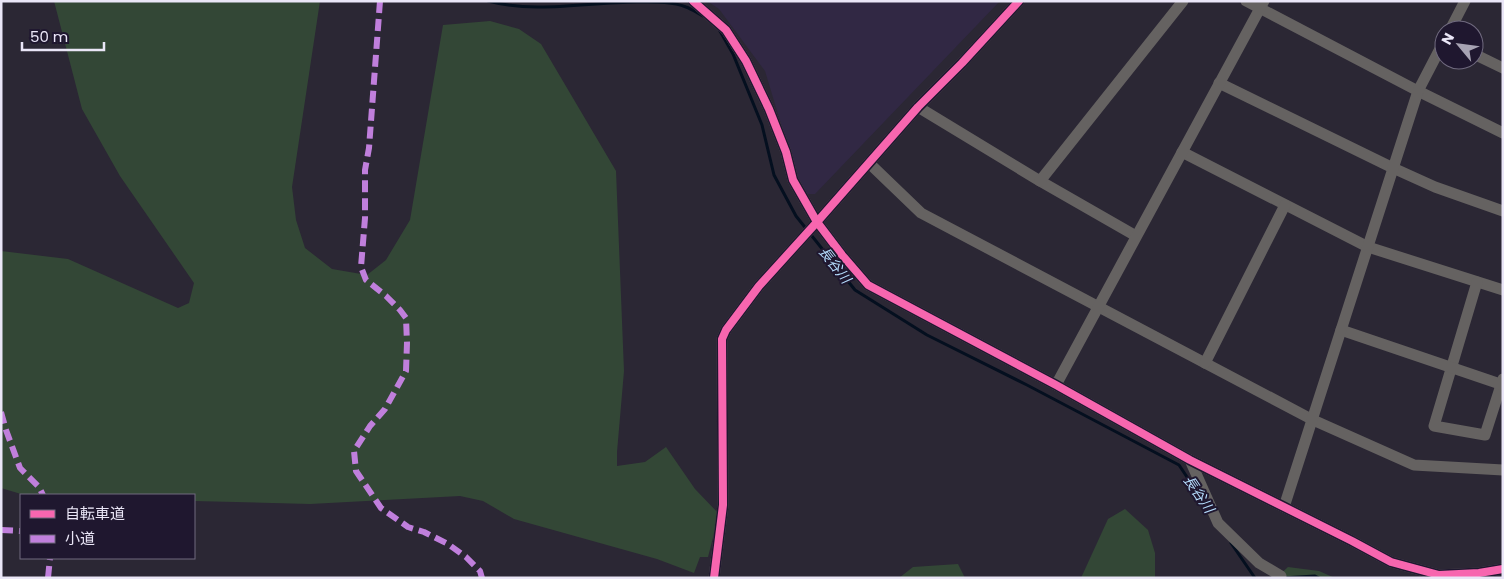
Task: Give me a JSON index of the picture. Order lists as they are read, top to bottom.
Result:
{
  "water": ["長谷川"],
  "legend": ["自転車道", "小道"],
  "scale_bar": "50 m",
  "north": "top left"
}
